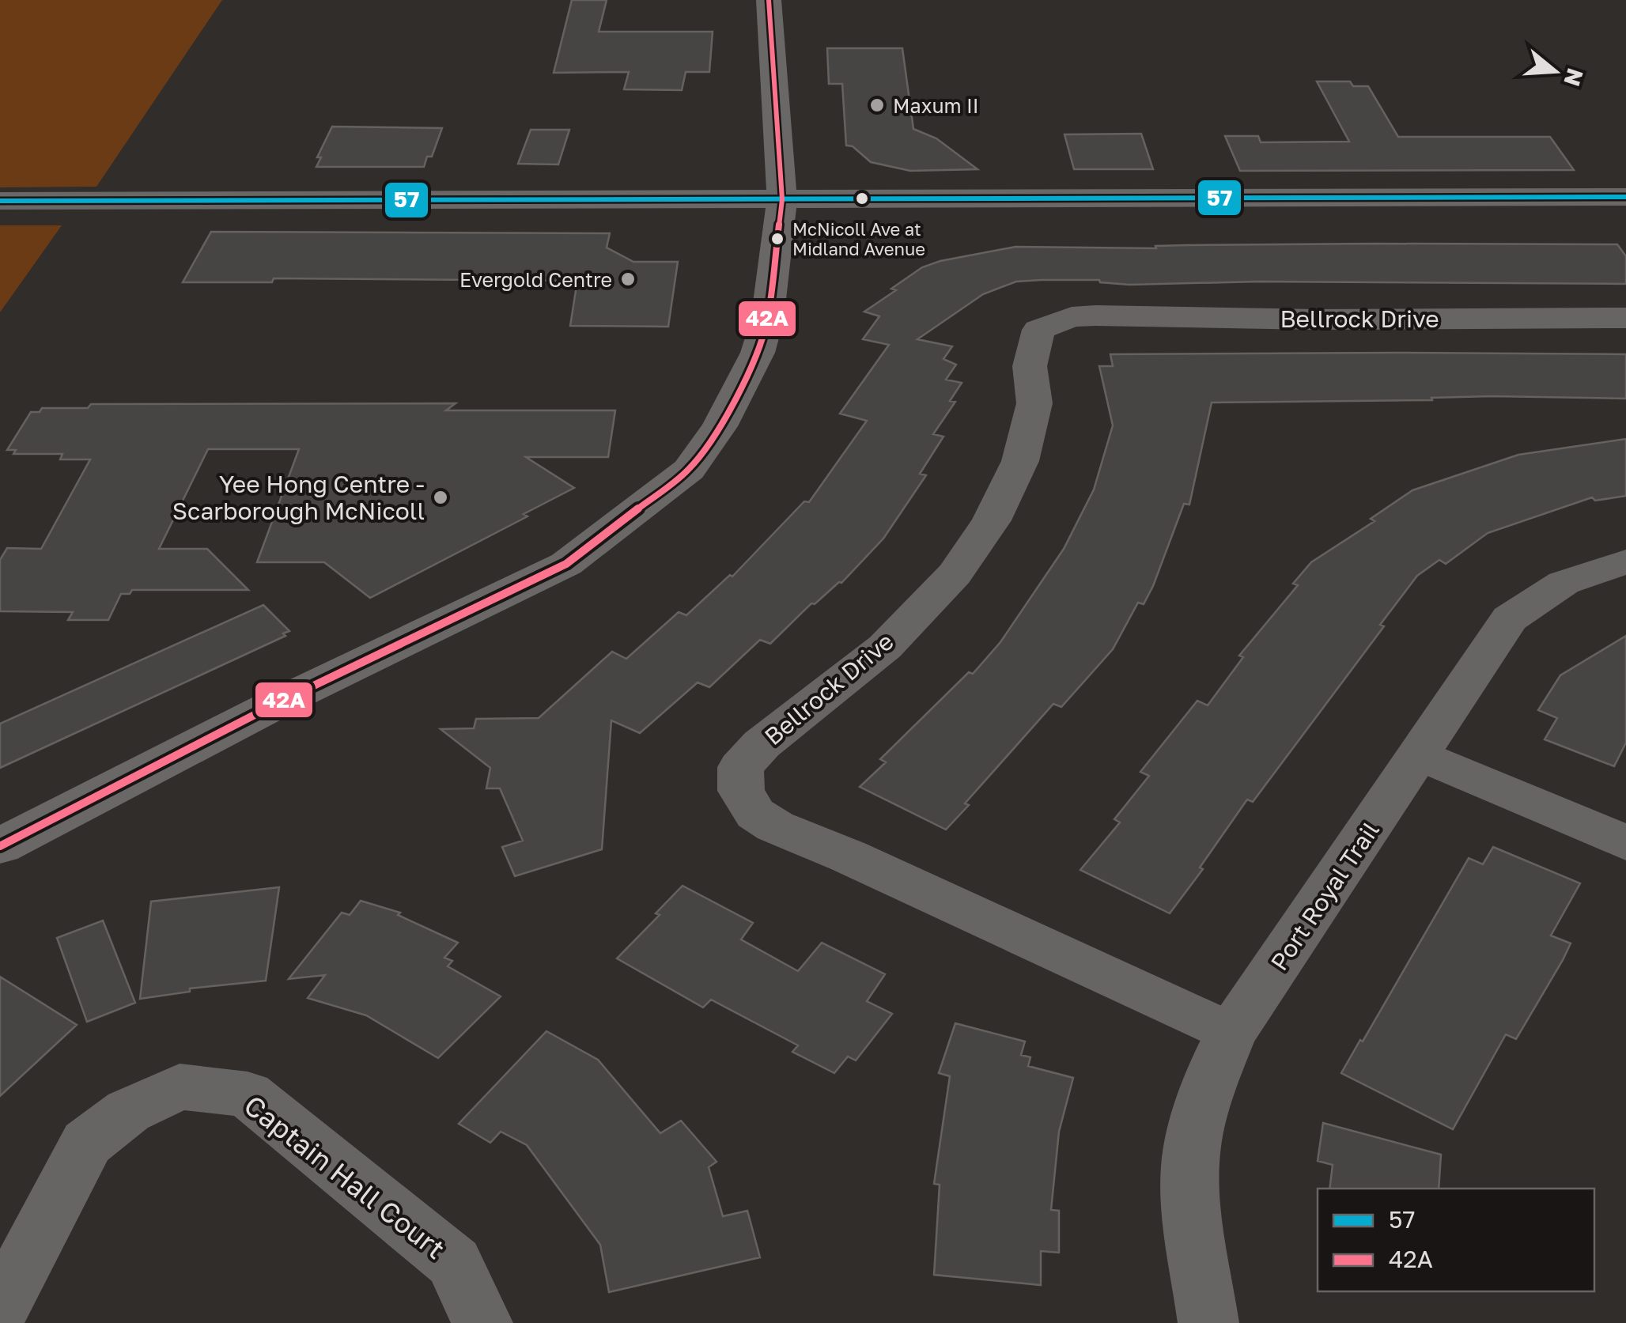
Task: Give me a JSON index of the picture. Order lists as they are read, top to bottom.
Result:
{
  "streets": {
    "street": ["Bellrock Drive", "Port Royal Trail", "Captain Hall Court"]
  },
  "crossings": [
    ["Bellrock Drive", "Port Royal Trail"]
  ],
  "places": [
    "Maxum II",
    "McNicoll Ave at Midland Avenue",
    "Evergold Centre",
    "Yee Hong Centre - Scarborough McNicoll"
  ],
  "lines": ["transit line 42A", "transit line 57"],
  "legend": ["57", "42A"],
  "north": "right"
}
